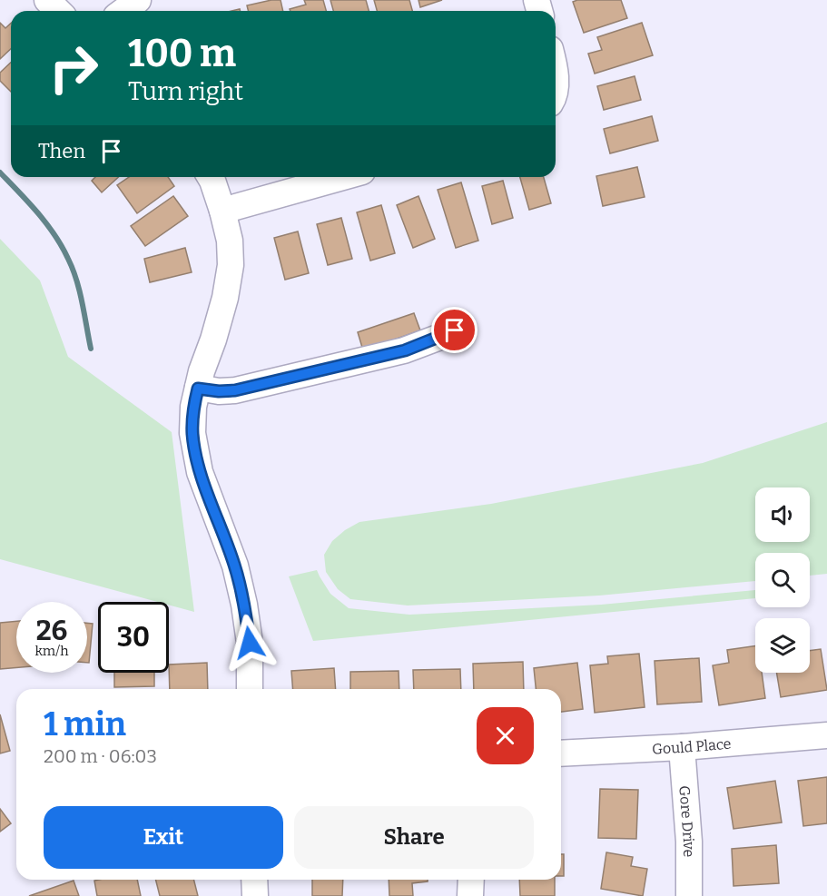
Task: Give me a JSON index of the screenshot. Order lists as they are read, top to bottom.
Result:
{
  "streets": {
    "street": ["Gould Place", "Gore Drive"]
  },
  "crossings": [
    ["Gould Place", "Gore Drive"]
  ],
  "page": {
    "turn": ["100 m", "Turn right"],
    "then": "Then",
    "speed": "26 km/h",
    "limit": "30",
    "heading": ["1 min", "200 m · 06:03"],
    "buttons": ["Exit", "Share"]
  }
}
